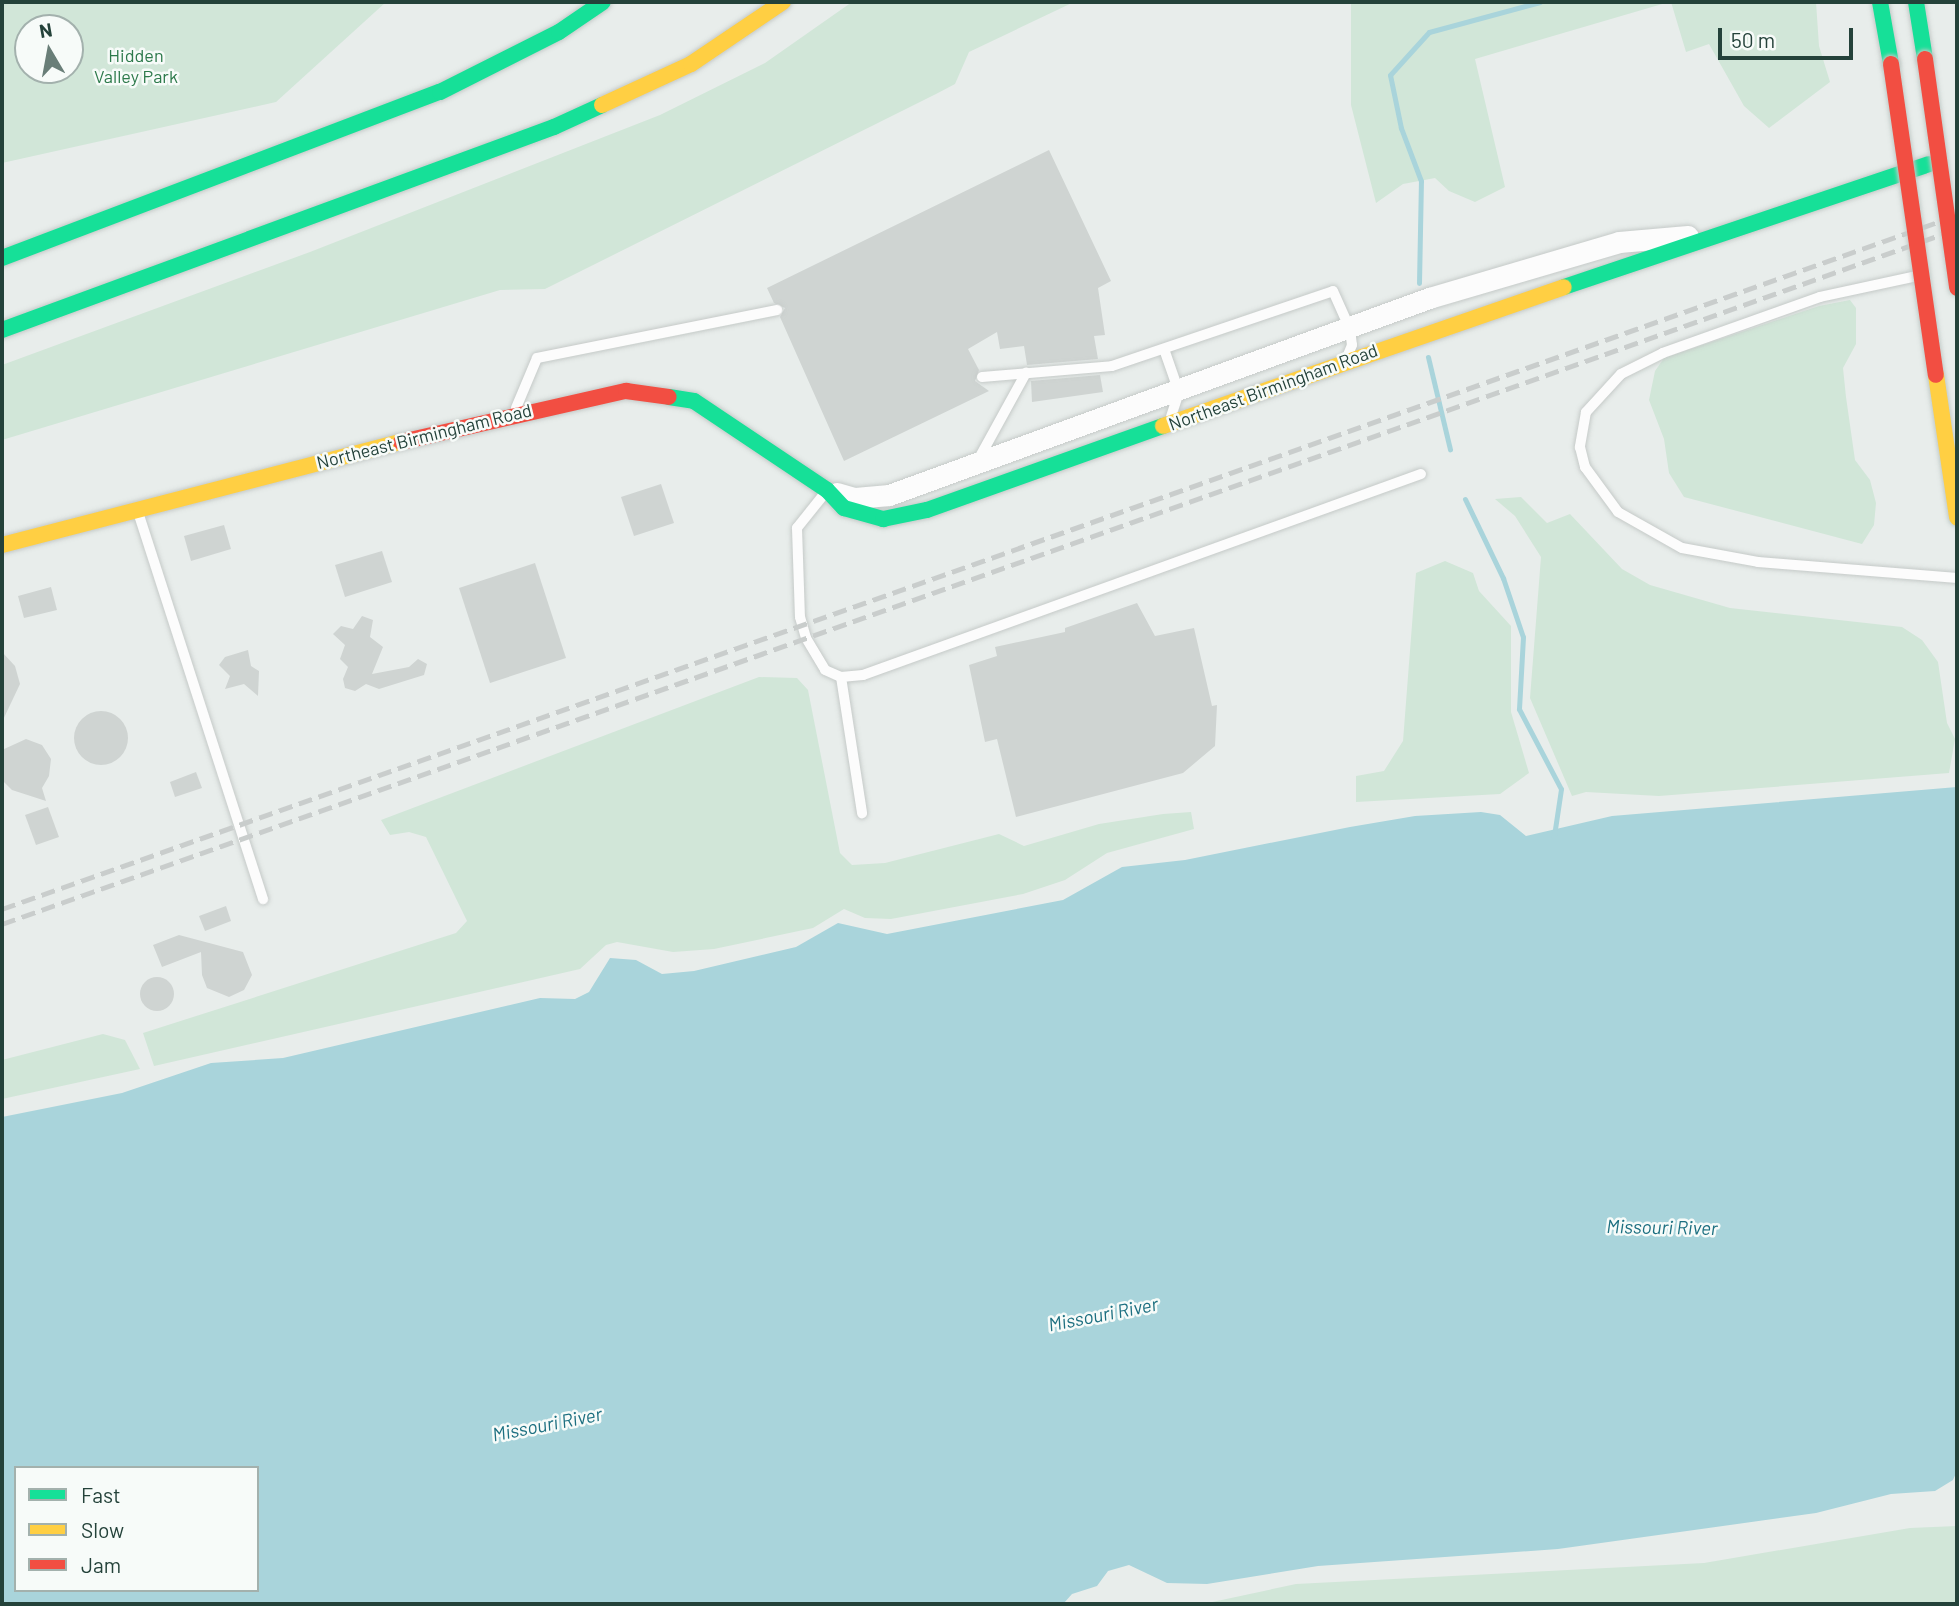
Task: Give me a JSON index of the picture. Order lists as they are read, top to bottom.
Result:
{
  "streets": {
    "main road": ["Northeast Birmingham Road"]
  },
  "water": ["Missouri River"],
  "parks": ["Hidden Valley Park"],
  "legend": ["Fast", "Slow", "Jam"],
  "scale_bar": "50 m",
  "north": "top"
}
